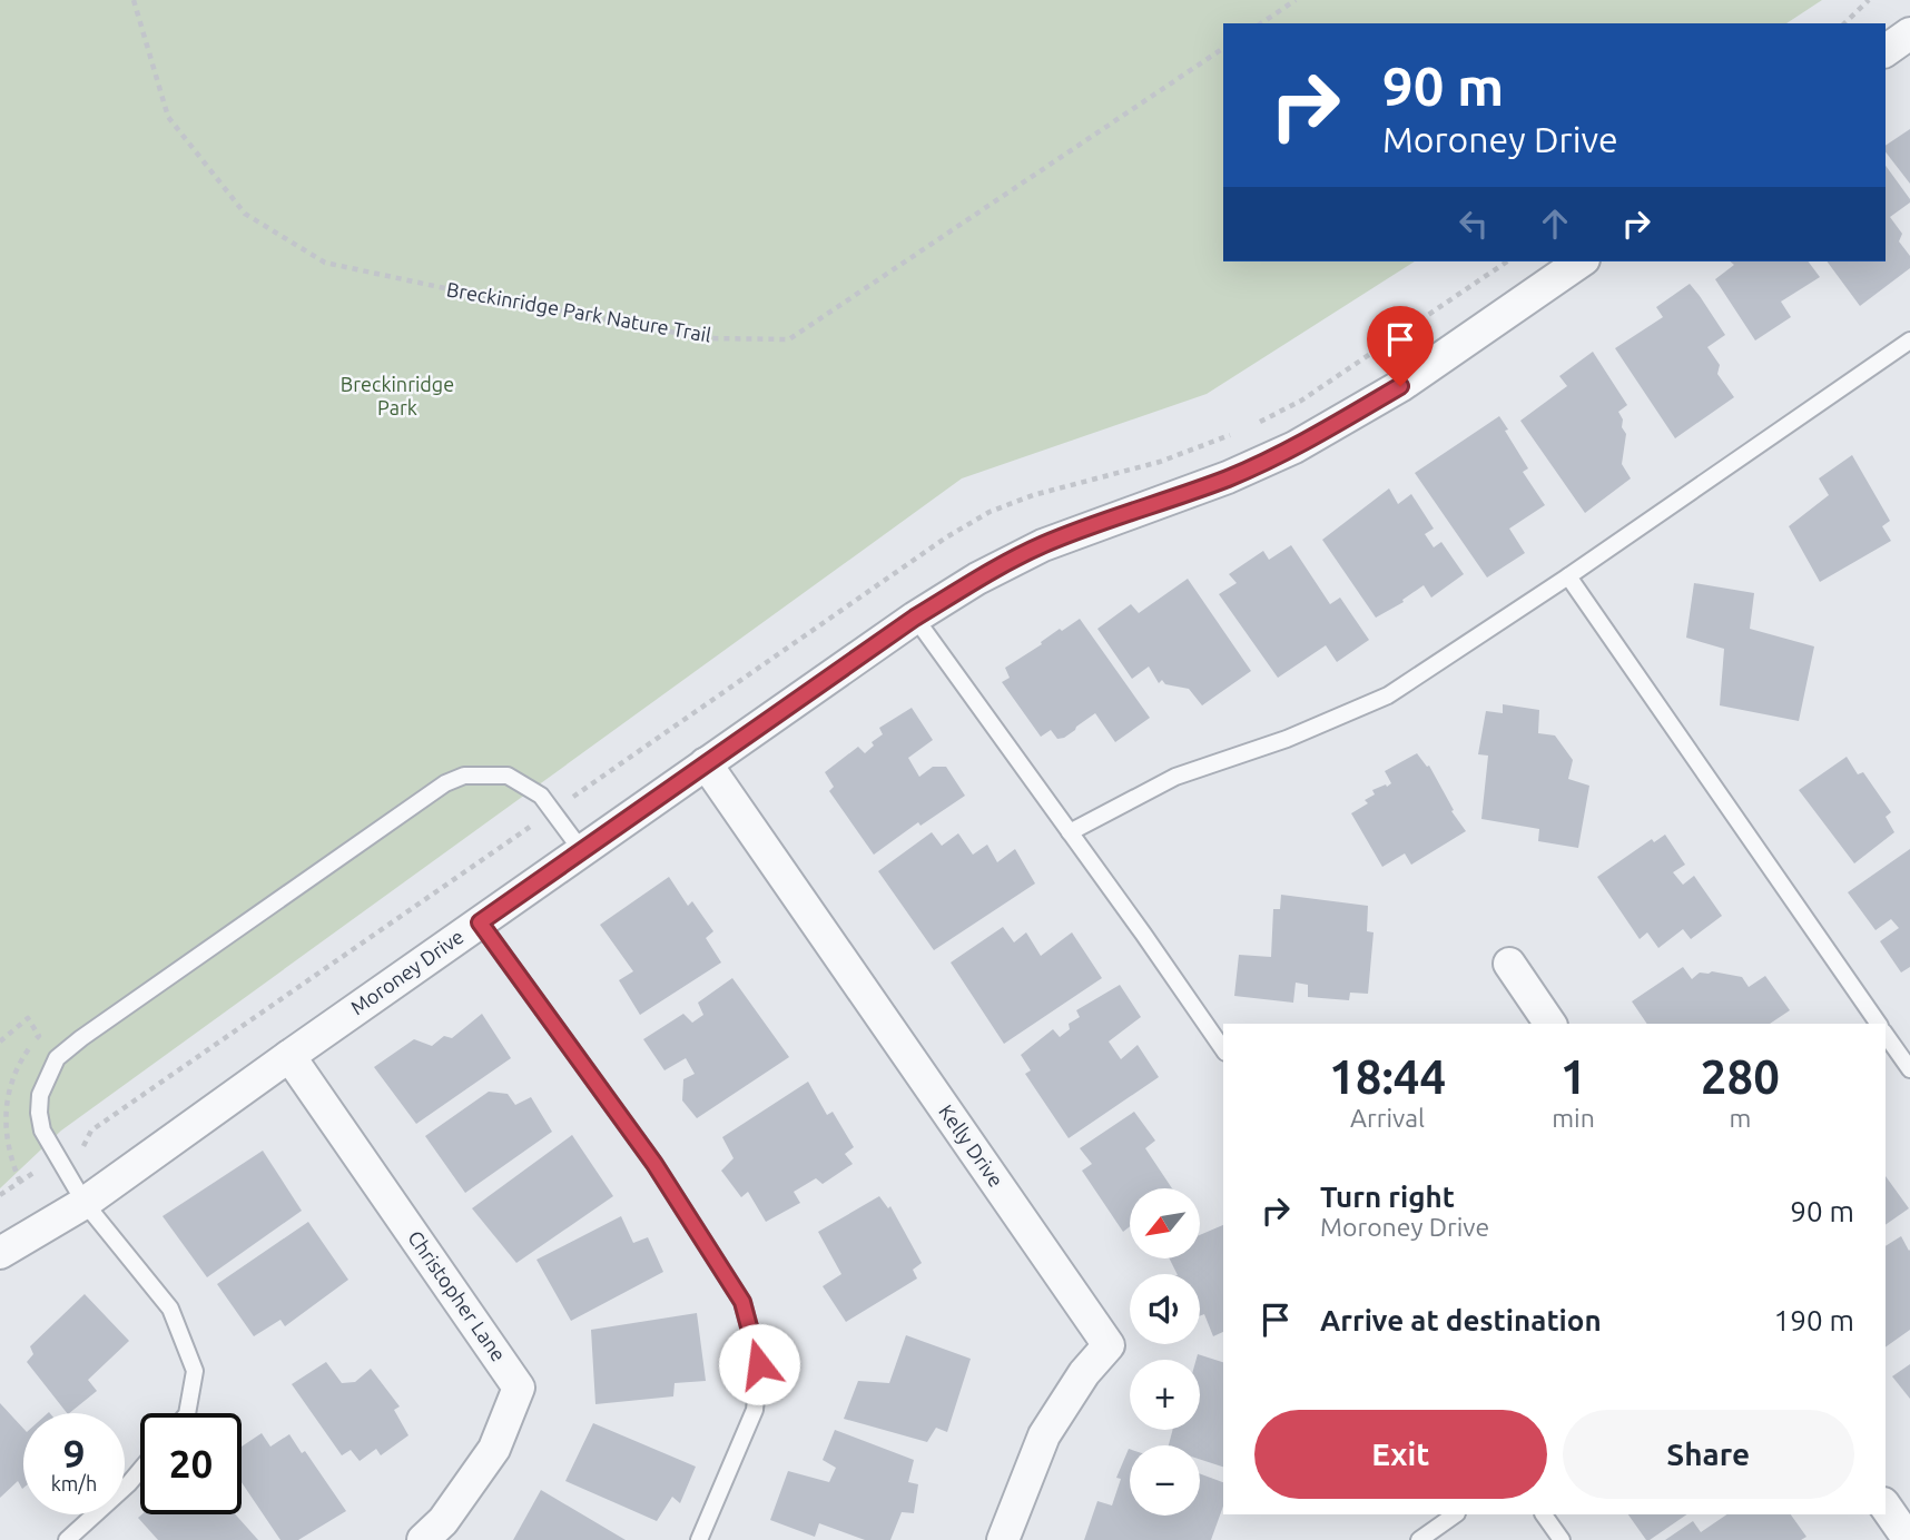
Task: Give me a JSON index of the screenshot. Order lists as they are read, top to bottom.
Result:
{
  "streets": {
    "street": ["Moroney Drive", "Kelly Drive", "Christopher Lane"],
    "path": ["Breckinridge Park Nature Trail"]
  },
  "crossings": [
    ["Moroney Drive", "Kelly Drive"],
    ["Moroney Drive", "Christopher Lane"]
  ],
  "parks": ["Breckinridge Park"],
  "north": "bottom left",
  "page": {
    "turn": ["90 m", "Moroney Drive"],
    "eta": [
      "18:44",
      "Arrival",
      "1",
      "min",
      "280",
      "m"
    ],
    "list": [
      {
        "name": "Turn right",
        "note": "Moroney Drive",
        "value": "90 m"
      },
      {
        "name": "Arrive at destination",
        "value": "190 m"
      }
    ],
    "map_buttons": ["+", "−"],
    "buttons": ["Exit", "Share"],
    "speed": "9 km/h",
    "limit": "20"
  }
}
